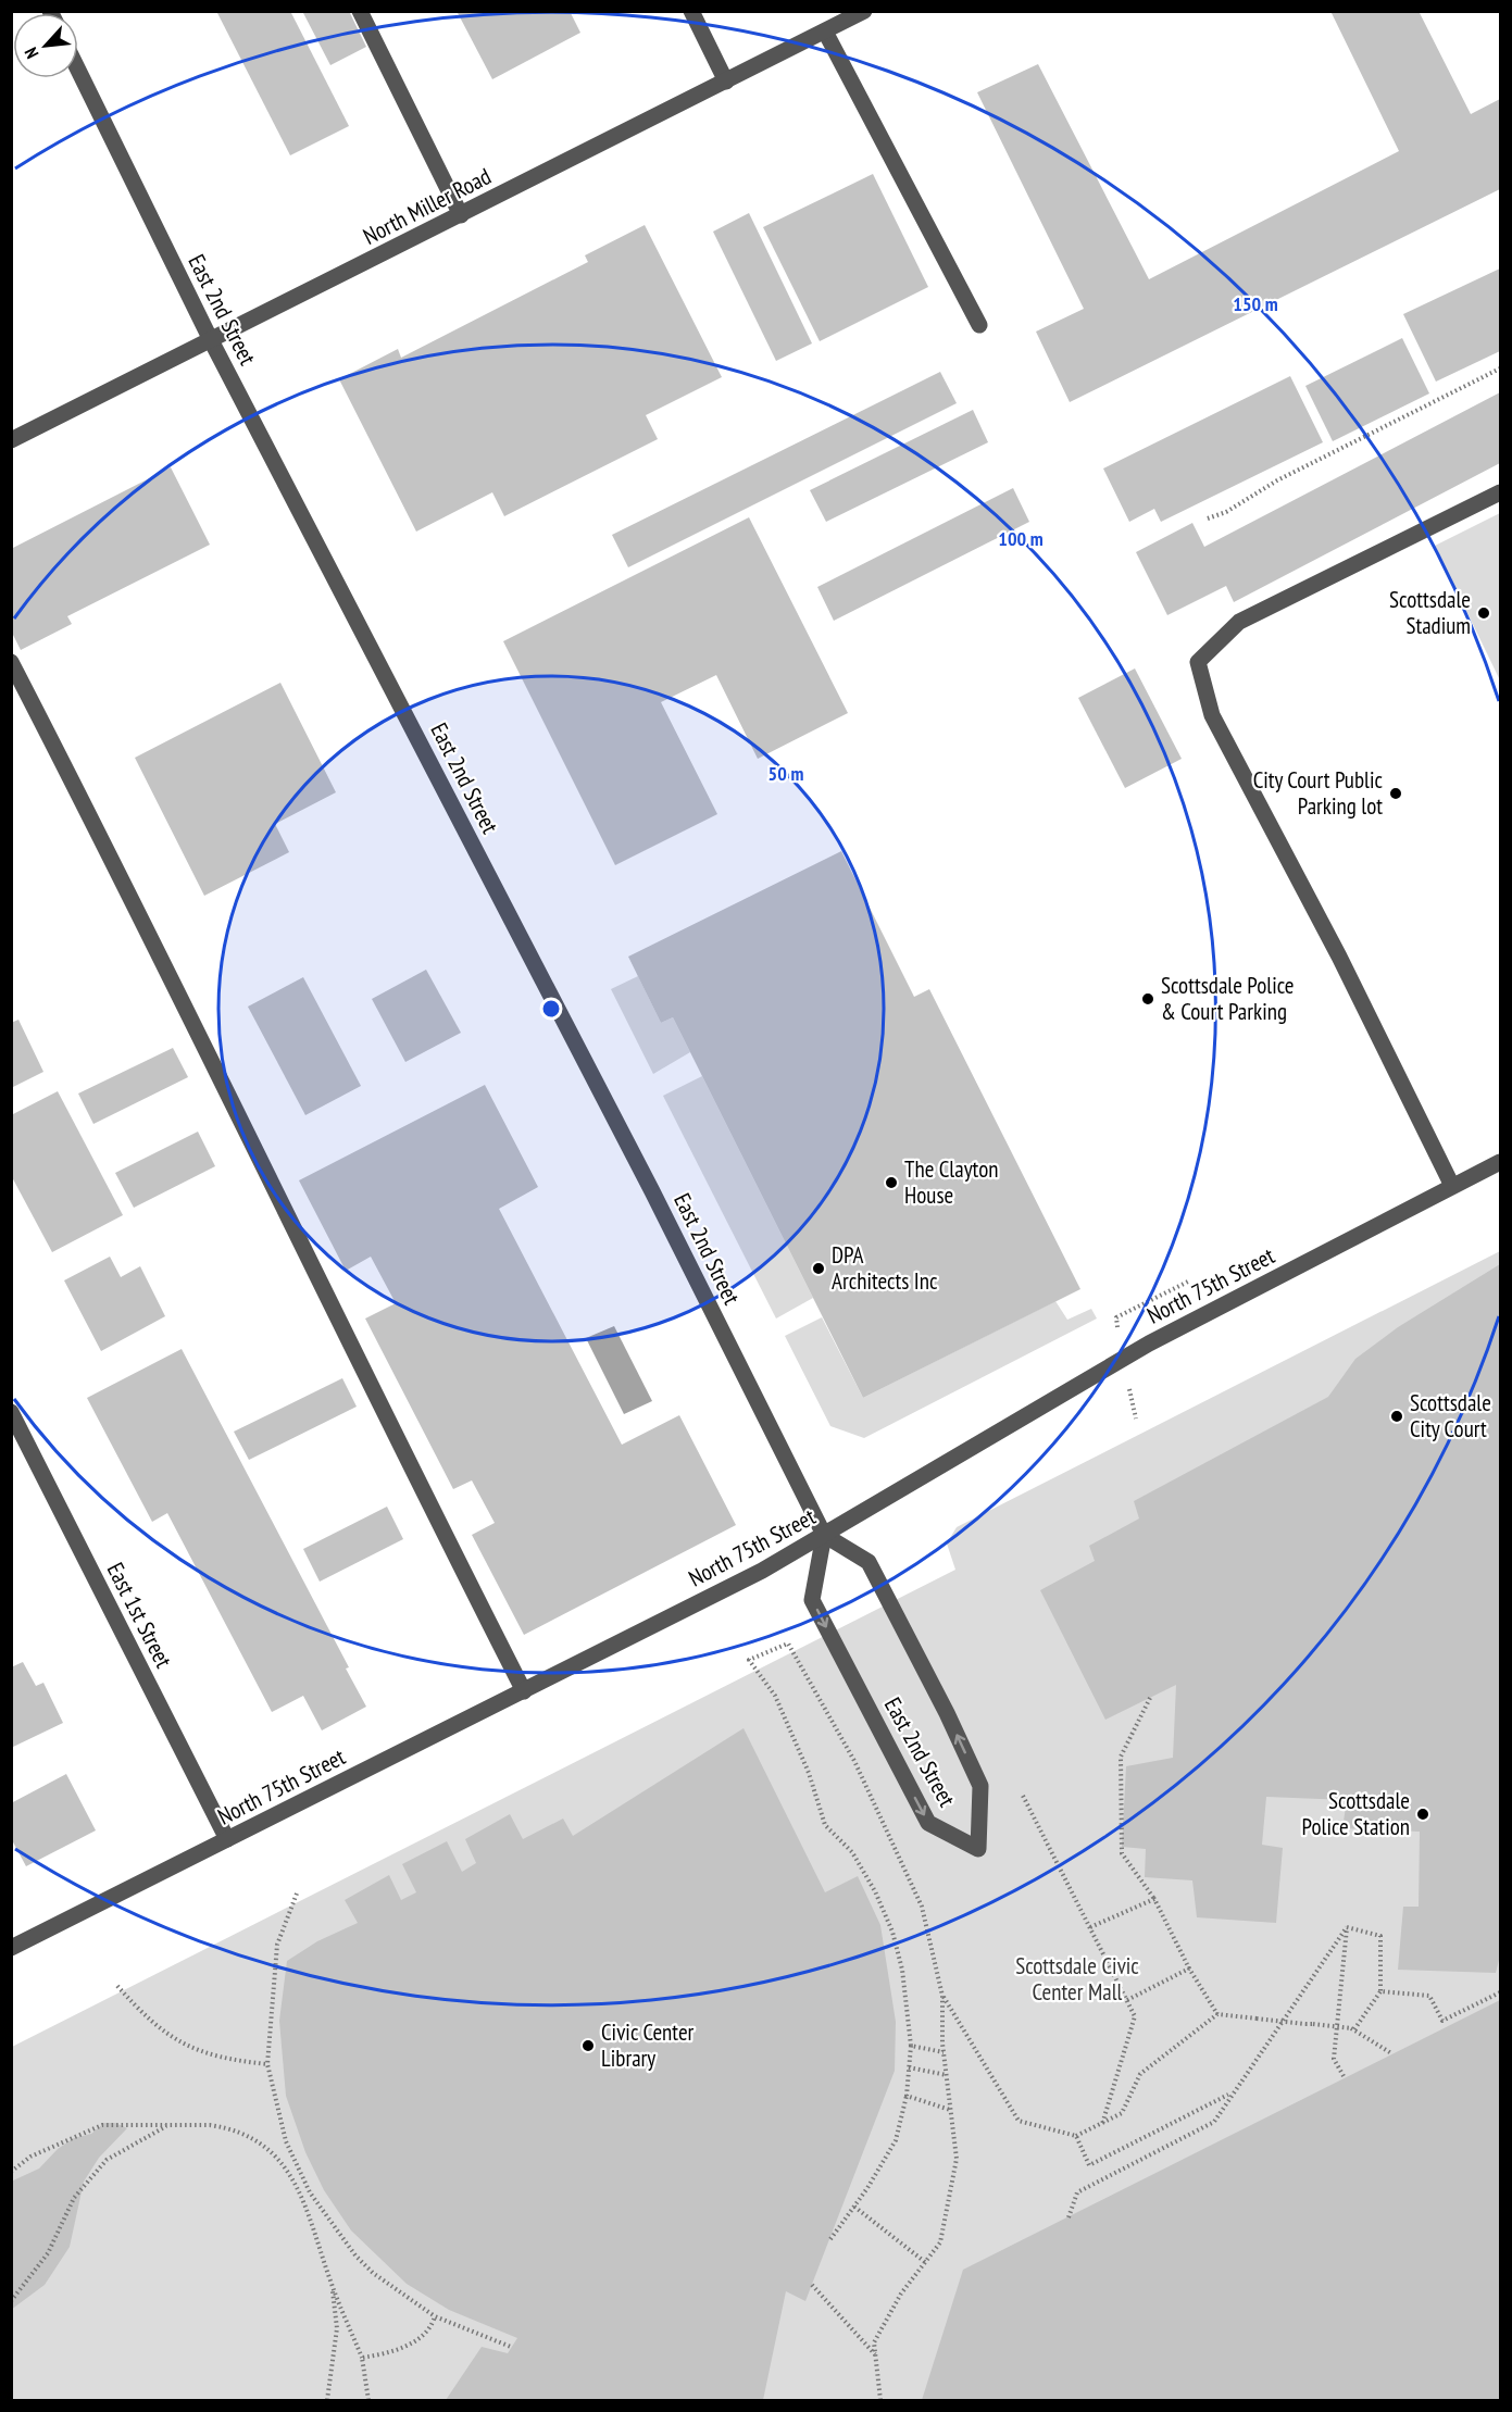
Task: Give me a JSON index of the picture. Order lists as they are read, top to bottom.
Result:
{
  "streets": {
    "street": [
      "North Miller Road",
      "East 2nd Street",
      "North 75th Street",
      "East 1st Street"
    ]
  },
  "crossings": [
    ["North Miller Road", "East 2nd Street"],
    ["East 2nd Street", "North 75th Street"],
    ["North 75th Street", "East 1st Street"]
  ],
  "parks": ["Scottsdale Civic Center Mall"],
  "places": [
    "Scottsdale Stadium",
    "City Court Public Parking lot",
    "Scottsdale Police & Court Parking",
    "The Clayton House",
    "DPA Architects Inc",
    "Scottsdale City Court",
    "Scottsdale Police Station",
    "Civic Center Library"
  ],
  "north": "bottom left",
  "rings": ["150 m", "100 m", "50 m"]
}
